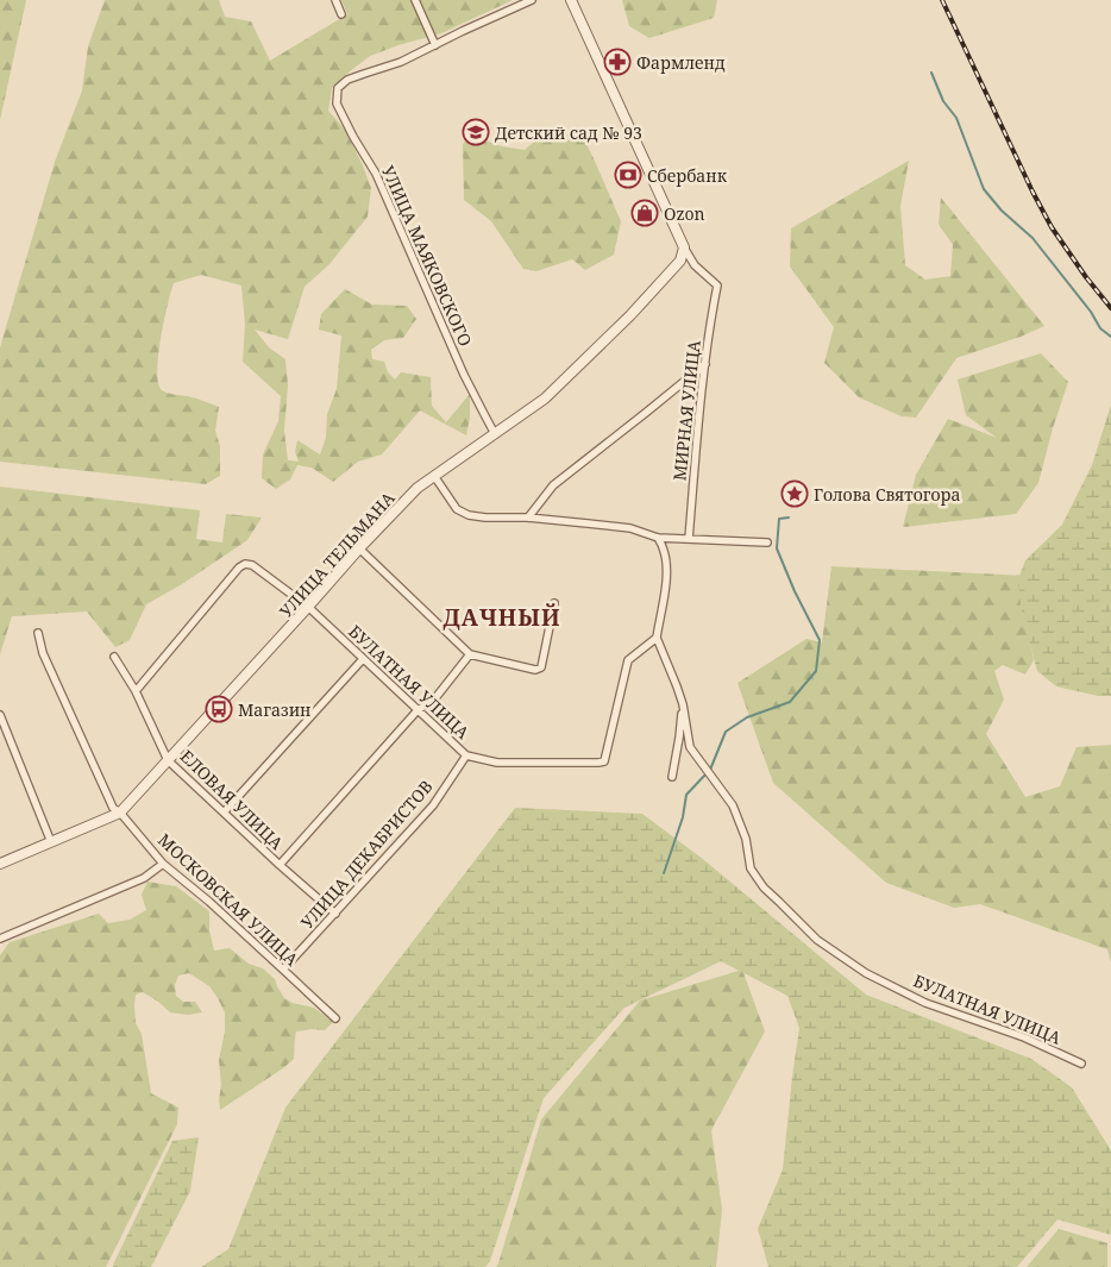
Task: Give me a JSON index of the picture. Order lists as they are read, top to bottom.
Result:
{
  "streets": {
    "street": [
      "УЛИЦА МАЯКОВСКОГО",
      "МИРНАЯ УЛИЦА",
      "УЛИЦА ТЕЛЬМАНА",
      "БУЛАТНАЯ УЛИЦА",
      "ЕЛОВАЯ УЛИЦА",
      "УЛИЦА ДЕКАБРИСТОВ",
      "МОСКОВСКАЯ УЛИЦА"
    ]
  },
  "crossings": [
    ["УЛИЦА МАЯКОВСКОГО", "УЛИЦА ТЕЛЬМАНА"],
    ["МИРНАЯ УЛИЦА", "УЛИЦА ТЕЛЬМАНА"],
    ["УЛИЦА ТЕЛЬМАНА", "БУЛАТНАЯ УЛИЦА"],
    ["УЛИЦА ТЕЛЬМАНА", "ЕЛОВАЯ УЛИЦА"],
    ["УЛИЦА ТЕЛЬМАНА", "МОСКОВСКАЯ УЛИЦА"],
    ["БУЛАТНАЯ УЛИЦА", "ЕЛОВАЯ УЛИЦА"],
    ["БУЛАТНАЯ УЛИЦА", "УЛИЦА ДЕКАБРИСТОВ"],
    ["ЕЛОВАЯ УЛИЦА", "УЛИЦА ДЕКАБРИСТОВ"],
    ["УЛИЦА ДЕКАБРИСТОВ", "МОСКОВСКАЯ УЛИЦА"]
  ],
  "districts": ["ДАЧНЫЙ"],
  "places": {
    "pharmacy": ["Фармленд"],
    "school or university": ["Детский сад № 93"],
    "bank": ["Сбербанк"],
    "shop": ["Ozon"],
    "place": ["Голова Святогора"],
    "bus stop": ["Магазин"]
  }
}
